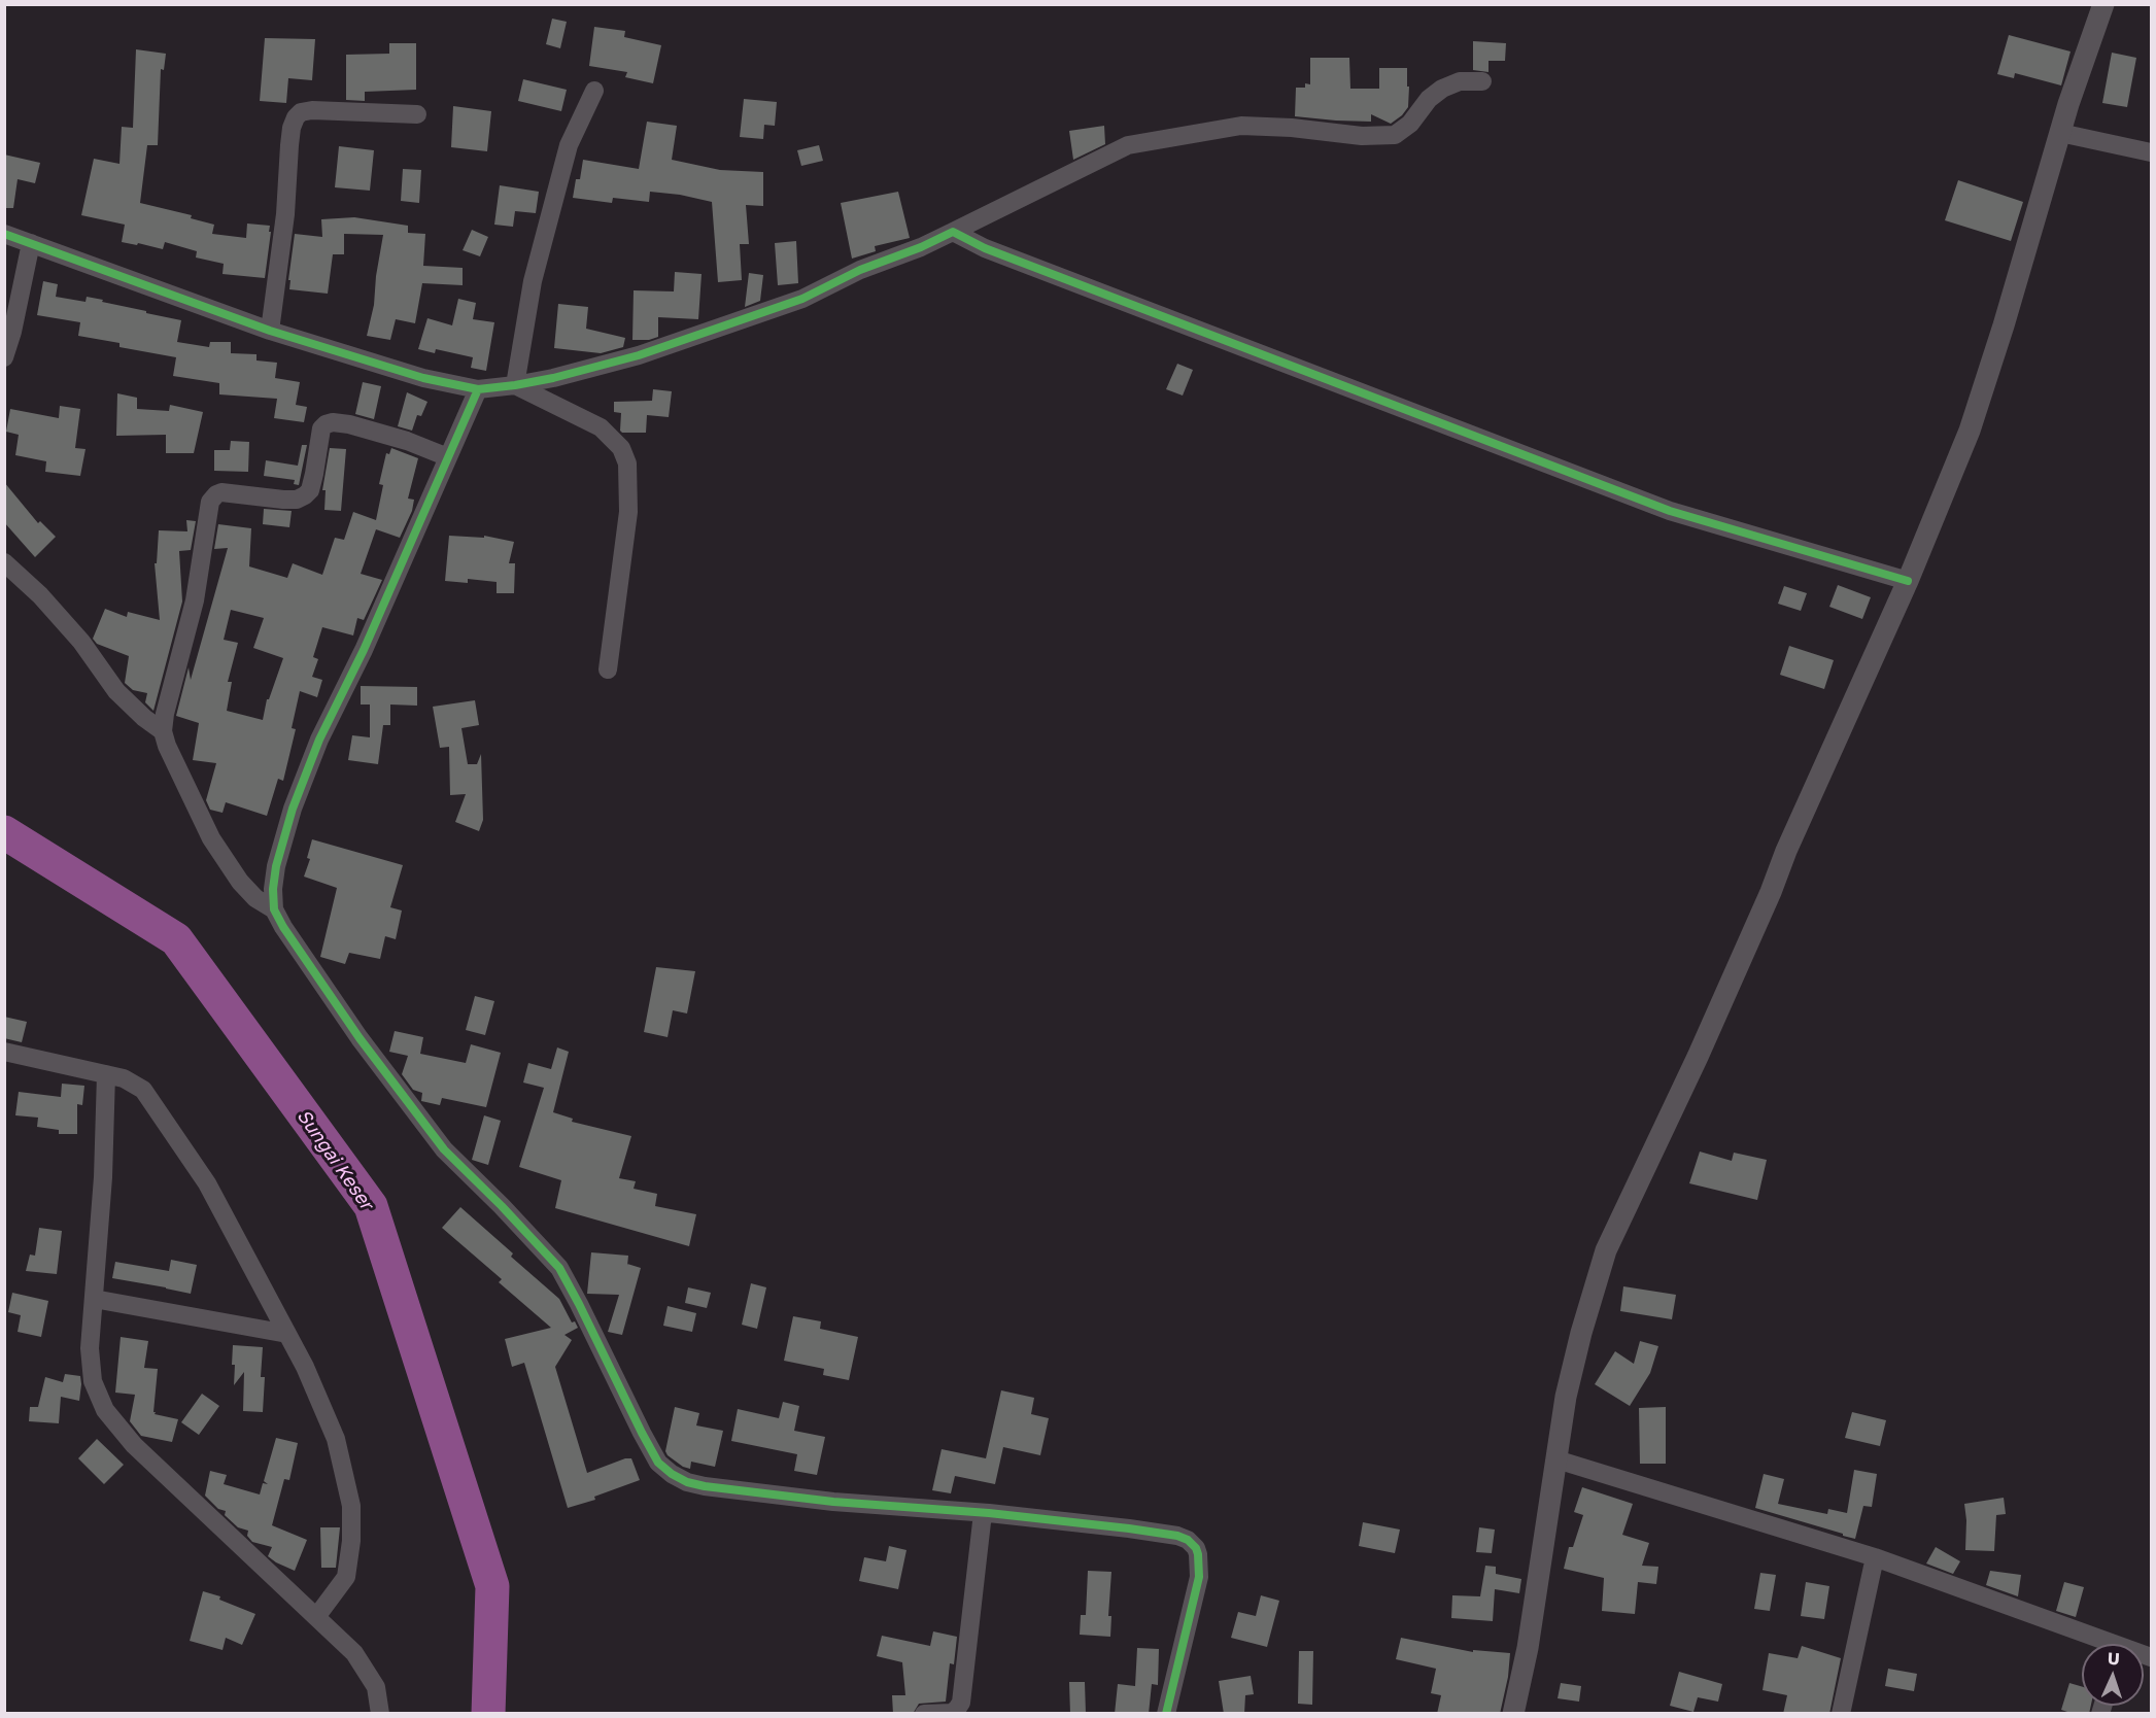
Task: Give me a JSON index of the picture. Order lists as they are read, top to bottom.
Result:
{
  "water": ["Sungai Keser"],
  "north": "top"
}
